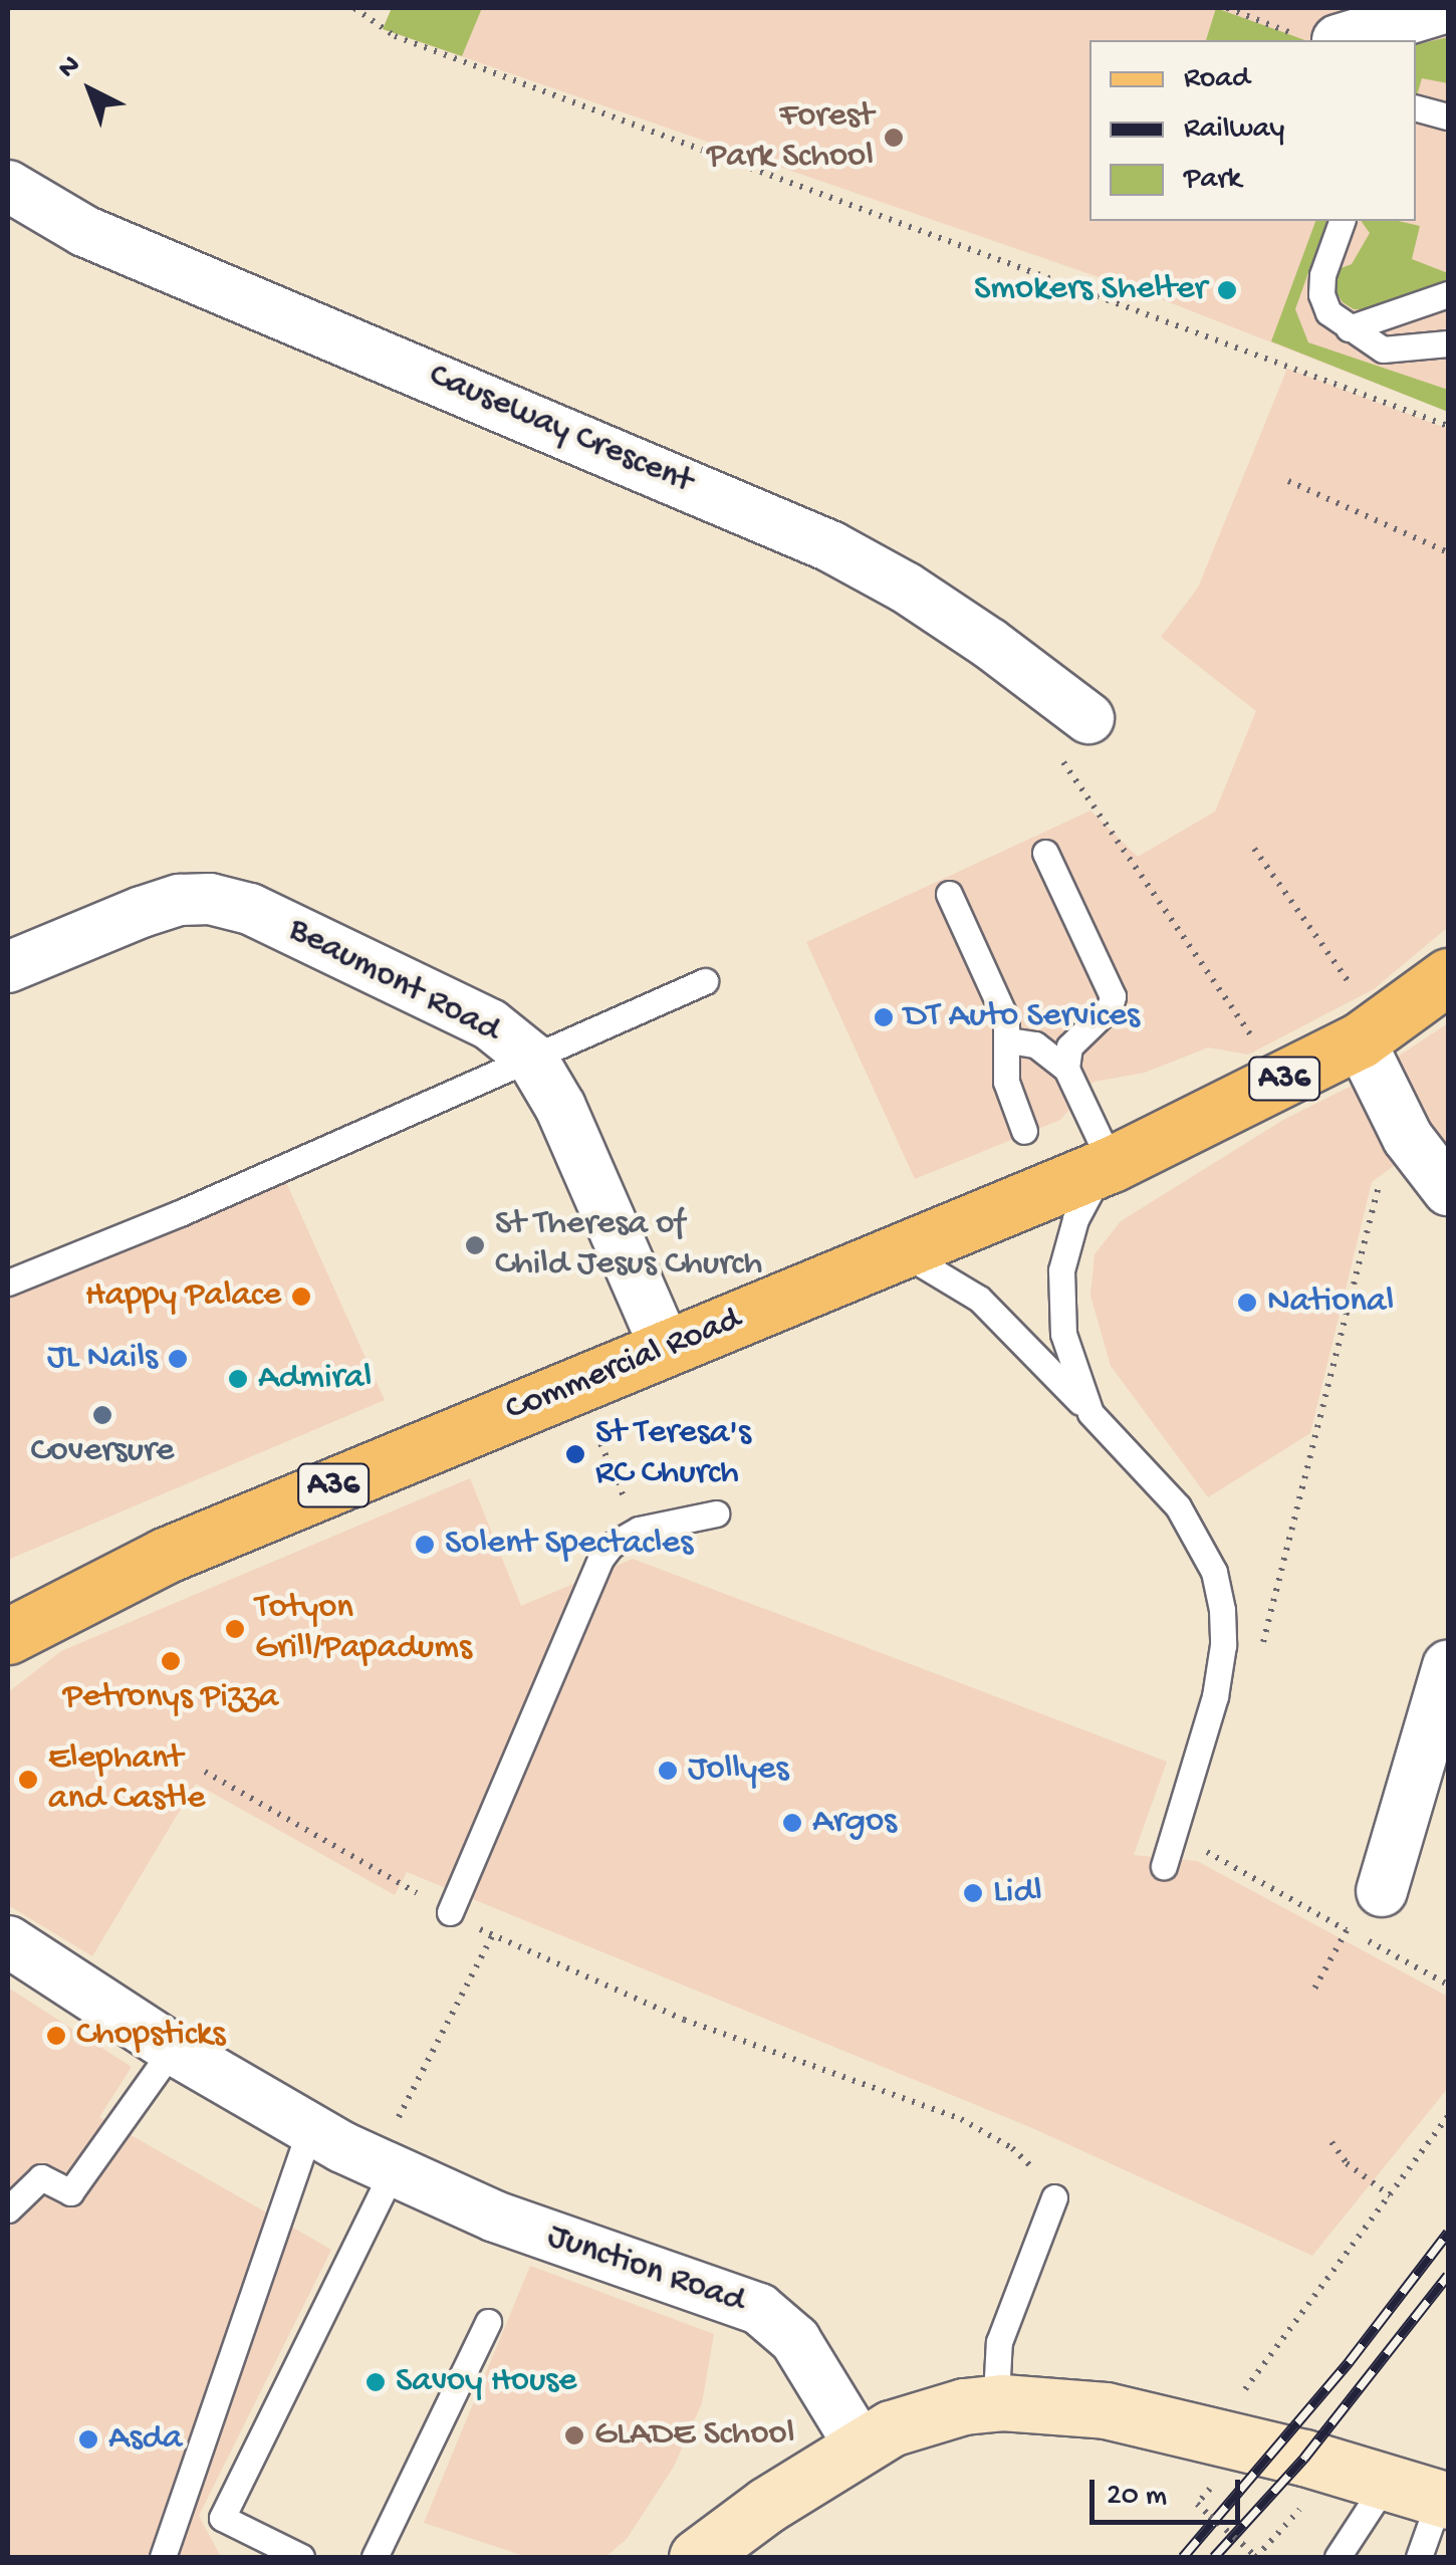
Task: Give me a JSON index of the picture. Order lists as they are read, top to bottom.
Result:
{
  "streets": {
    "main road": ["A36", "Commercial Road"],
    "street": ["Causeway Crescent", "Beaumont Road", "Junction Road"]
  },
  "crossings": [
    ["Beaumont Road", "Commercial Road"]
  ],
  "places": [
    "Forest Park School",
    "Smokers Shelter",
    "DT Auto Services",
    "St Theresa of Child Jesus Church",
    "Happy Palace",
    "National",
    "JL Nails",
    "Admiral",
    "Coversure",
    "St Teresa's RC Church",
    "Solent Spectacles",
    "Totyon Grill/Papadums",
    "Petronys Pizza",
    "Jollyes",
    "Elephant and Castle",
    "Argos",
    "Lidl",
    "Chopsticks",
    "Savoy House",
    "GLADE School",
    "Asda"
  ],
  "legend": ["Road", "Railway", "Park"],
  "scale_bar": "20 m",
  "north": "top left"
}
